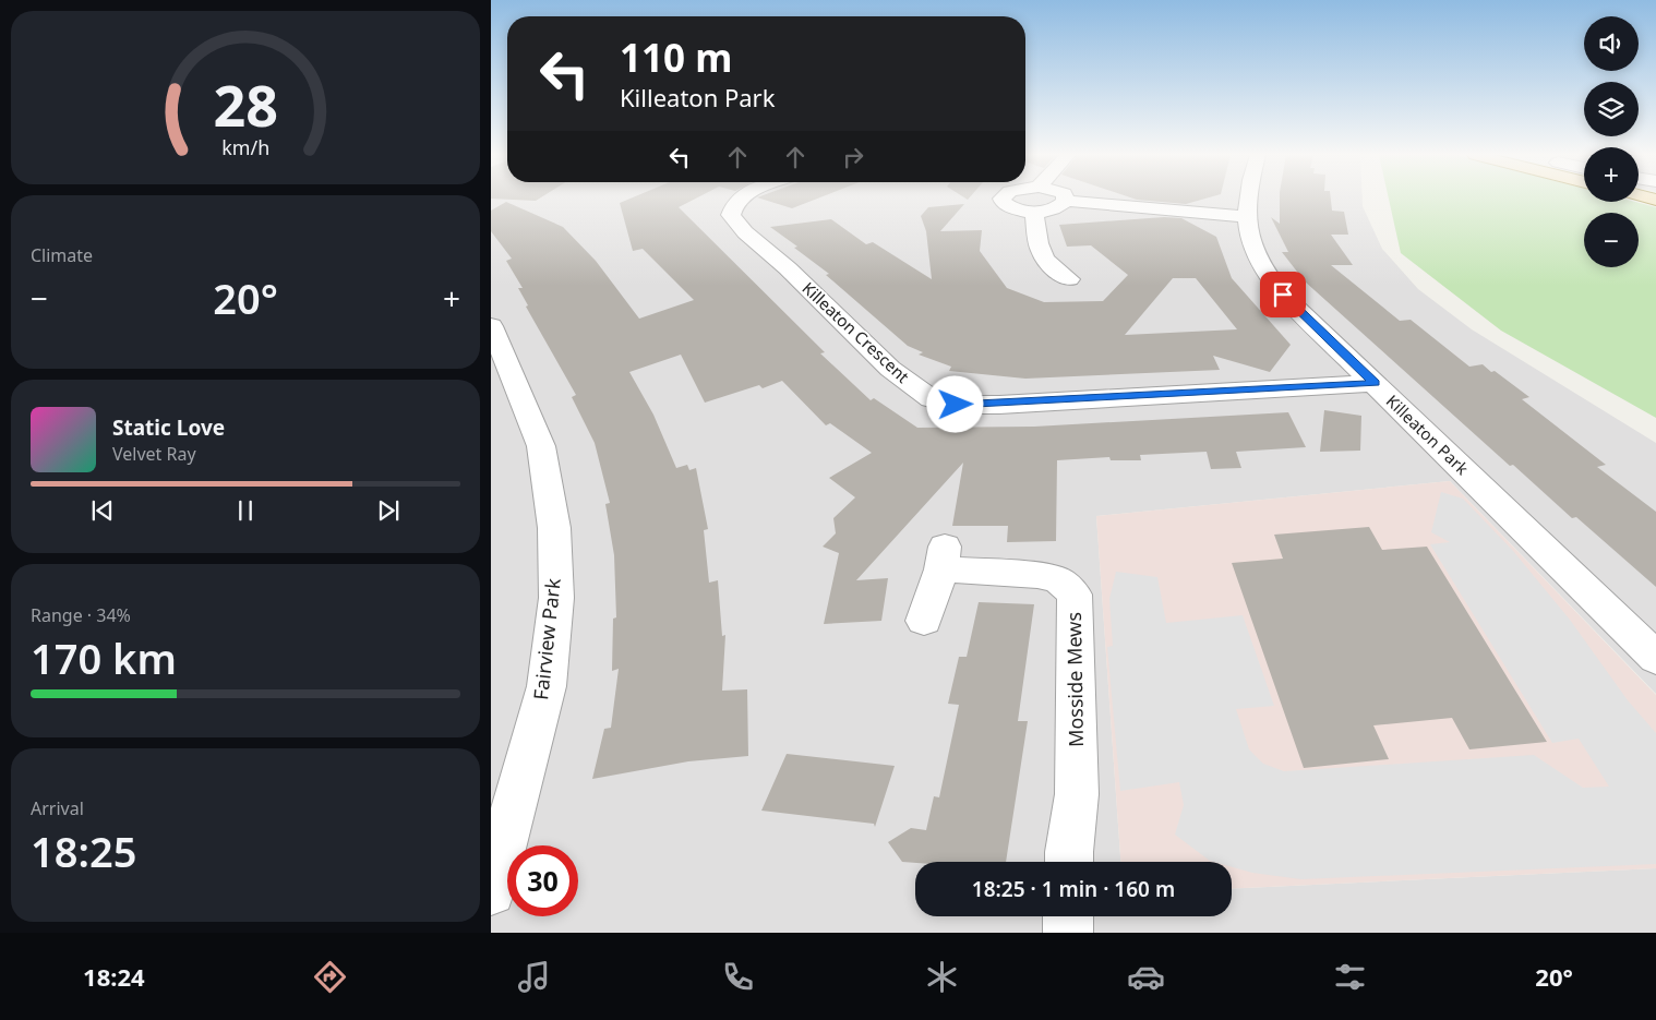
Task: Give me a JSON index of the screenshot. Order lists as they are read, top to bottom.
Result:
{
  "streets": {
    "street": [
      "Killeaton Crescent",
      "Killeaton Park",
      "Fairview Park",
      "Mosside Mews"
    ]
  },
  "crossings": [
    ["Killeaton Crescent", "Killeaton Park"]
  ],
  "page": {
    "map_buttons": ["+", "−"],
    "turn": ["110 m", "Killeaton Park"],
    "tile": [
      "Climate",
      ["Range · 34%", "170 km"],
      ["Arrival", "18:25"]
    ],
    "heat": ["−", "20°", "+"],
    "song": ["Static Love", "Velvet Ray"],
    "limit": "30",
    "trip": "18:25 · 1 min · 160 m",
    "tabs": ["18:24", "20°"],
    "gauge": ["28", "km/h"]
  }
}
